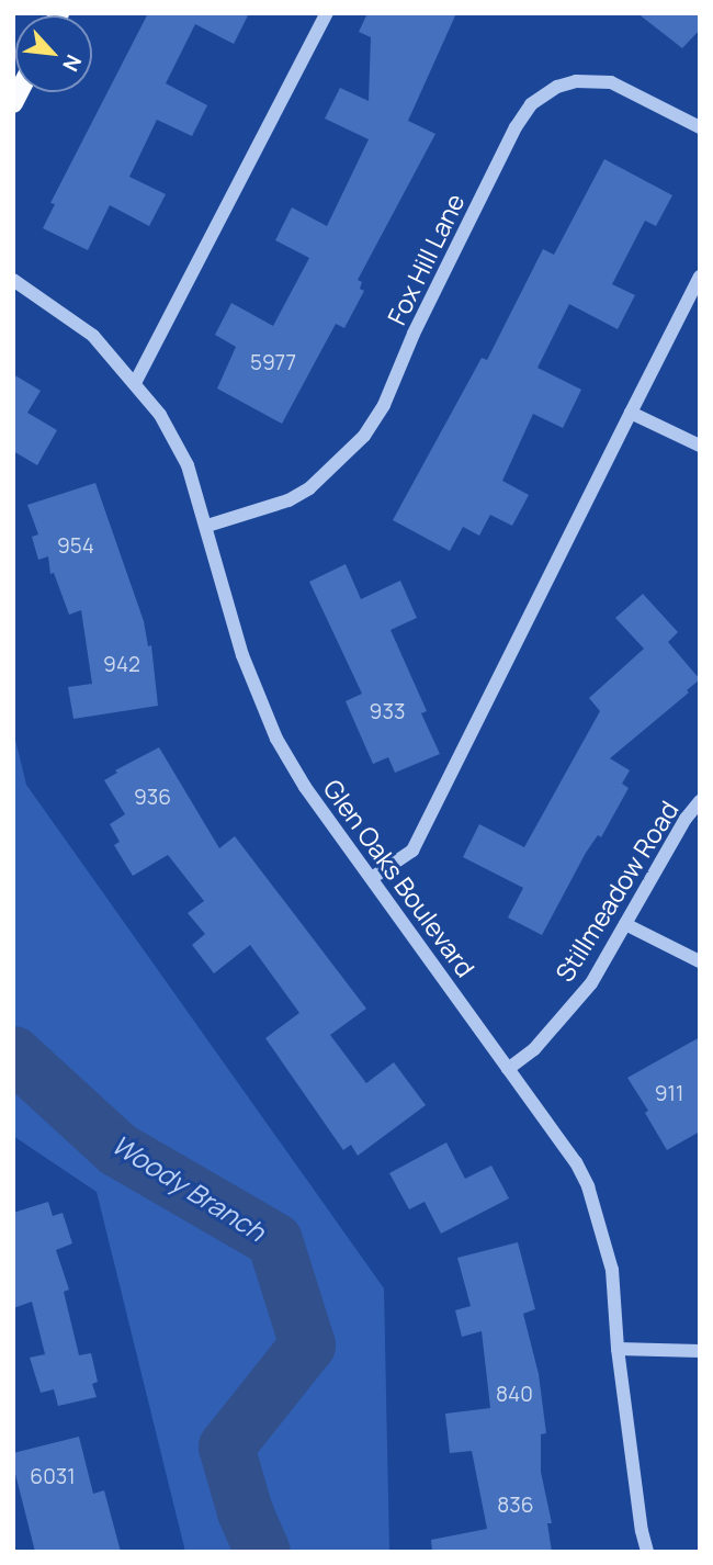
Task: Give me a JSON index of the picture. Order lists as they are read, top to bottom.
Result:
{
  "streets": {
    "street": ["Fox Hill Lane", "Glen Oaks Boulevard", "Stillmeadow Road"]
  },
  "crossings": [
    ["Fox Hill Lane", "Glen Oaks Boulevard"],
    ["Glen Oaks Boulevard", "Stillmeadow Road"]
  ],
  "water": ["Woody Branch"],
  "house_numbers": [
    "5977",
    "954",
    "942",
    "933",
    "936",
    "911",
    "840",
    "6031",
    "836"
  ],
  "north": "bottom right"
}
